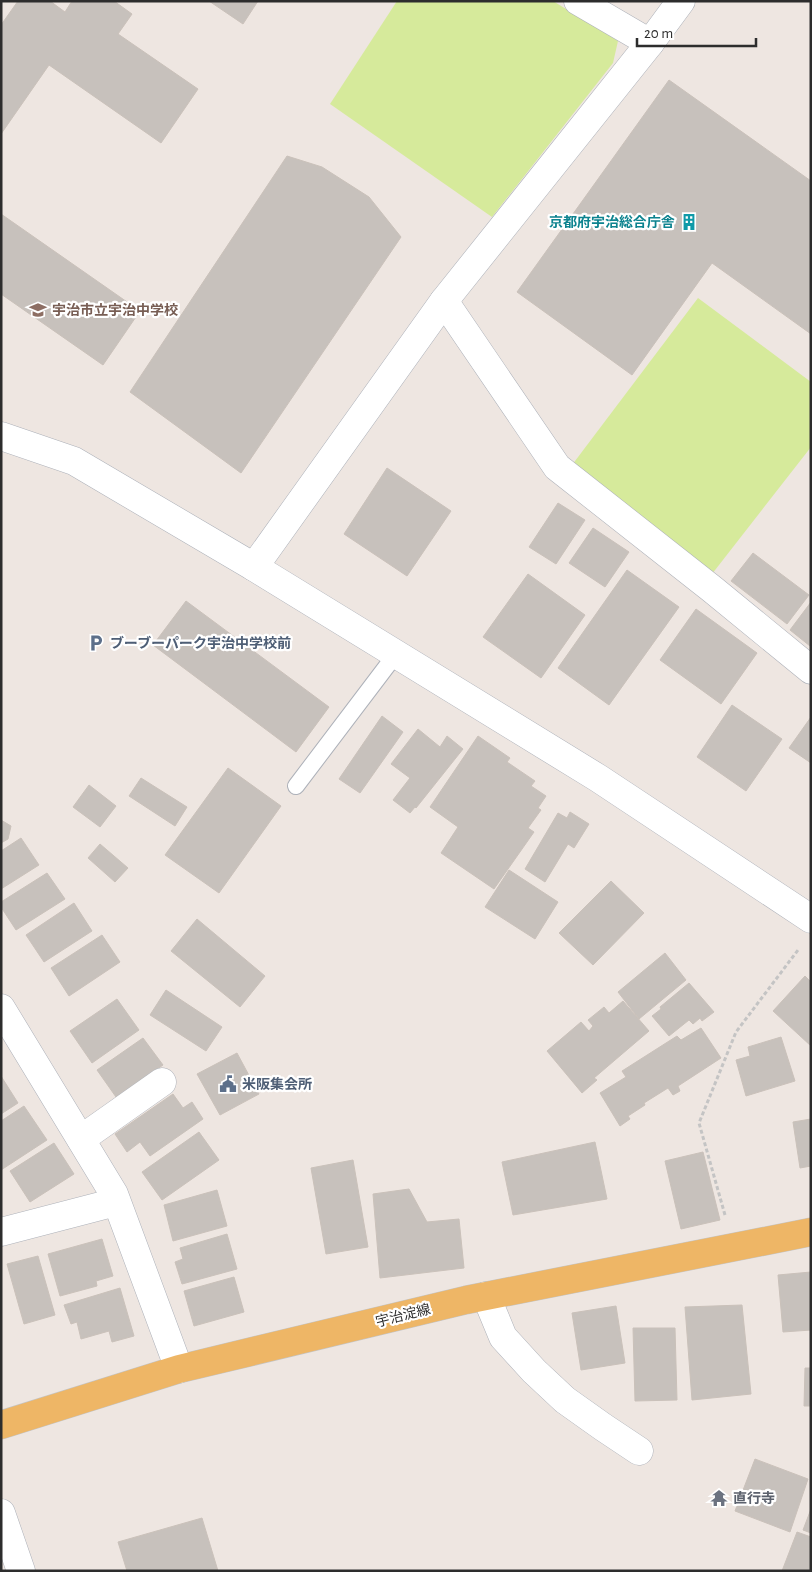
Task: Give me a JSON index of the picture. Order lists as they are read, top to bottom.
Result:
{
  "streets": {
    "main road": ["宇治淀線"]
  },
  "places": {
    "building": ["京都府宇治総合庁舎"],
    "school or university": ["宇治市立宇治中学校"],
    "parking": ["ブーブーパーク宇治中学校前"],
    "public building": ["米阪集会所"],
    "temple": ["直行寺"]
  },
  "scale_bar": "20 m"
}
